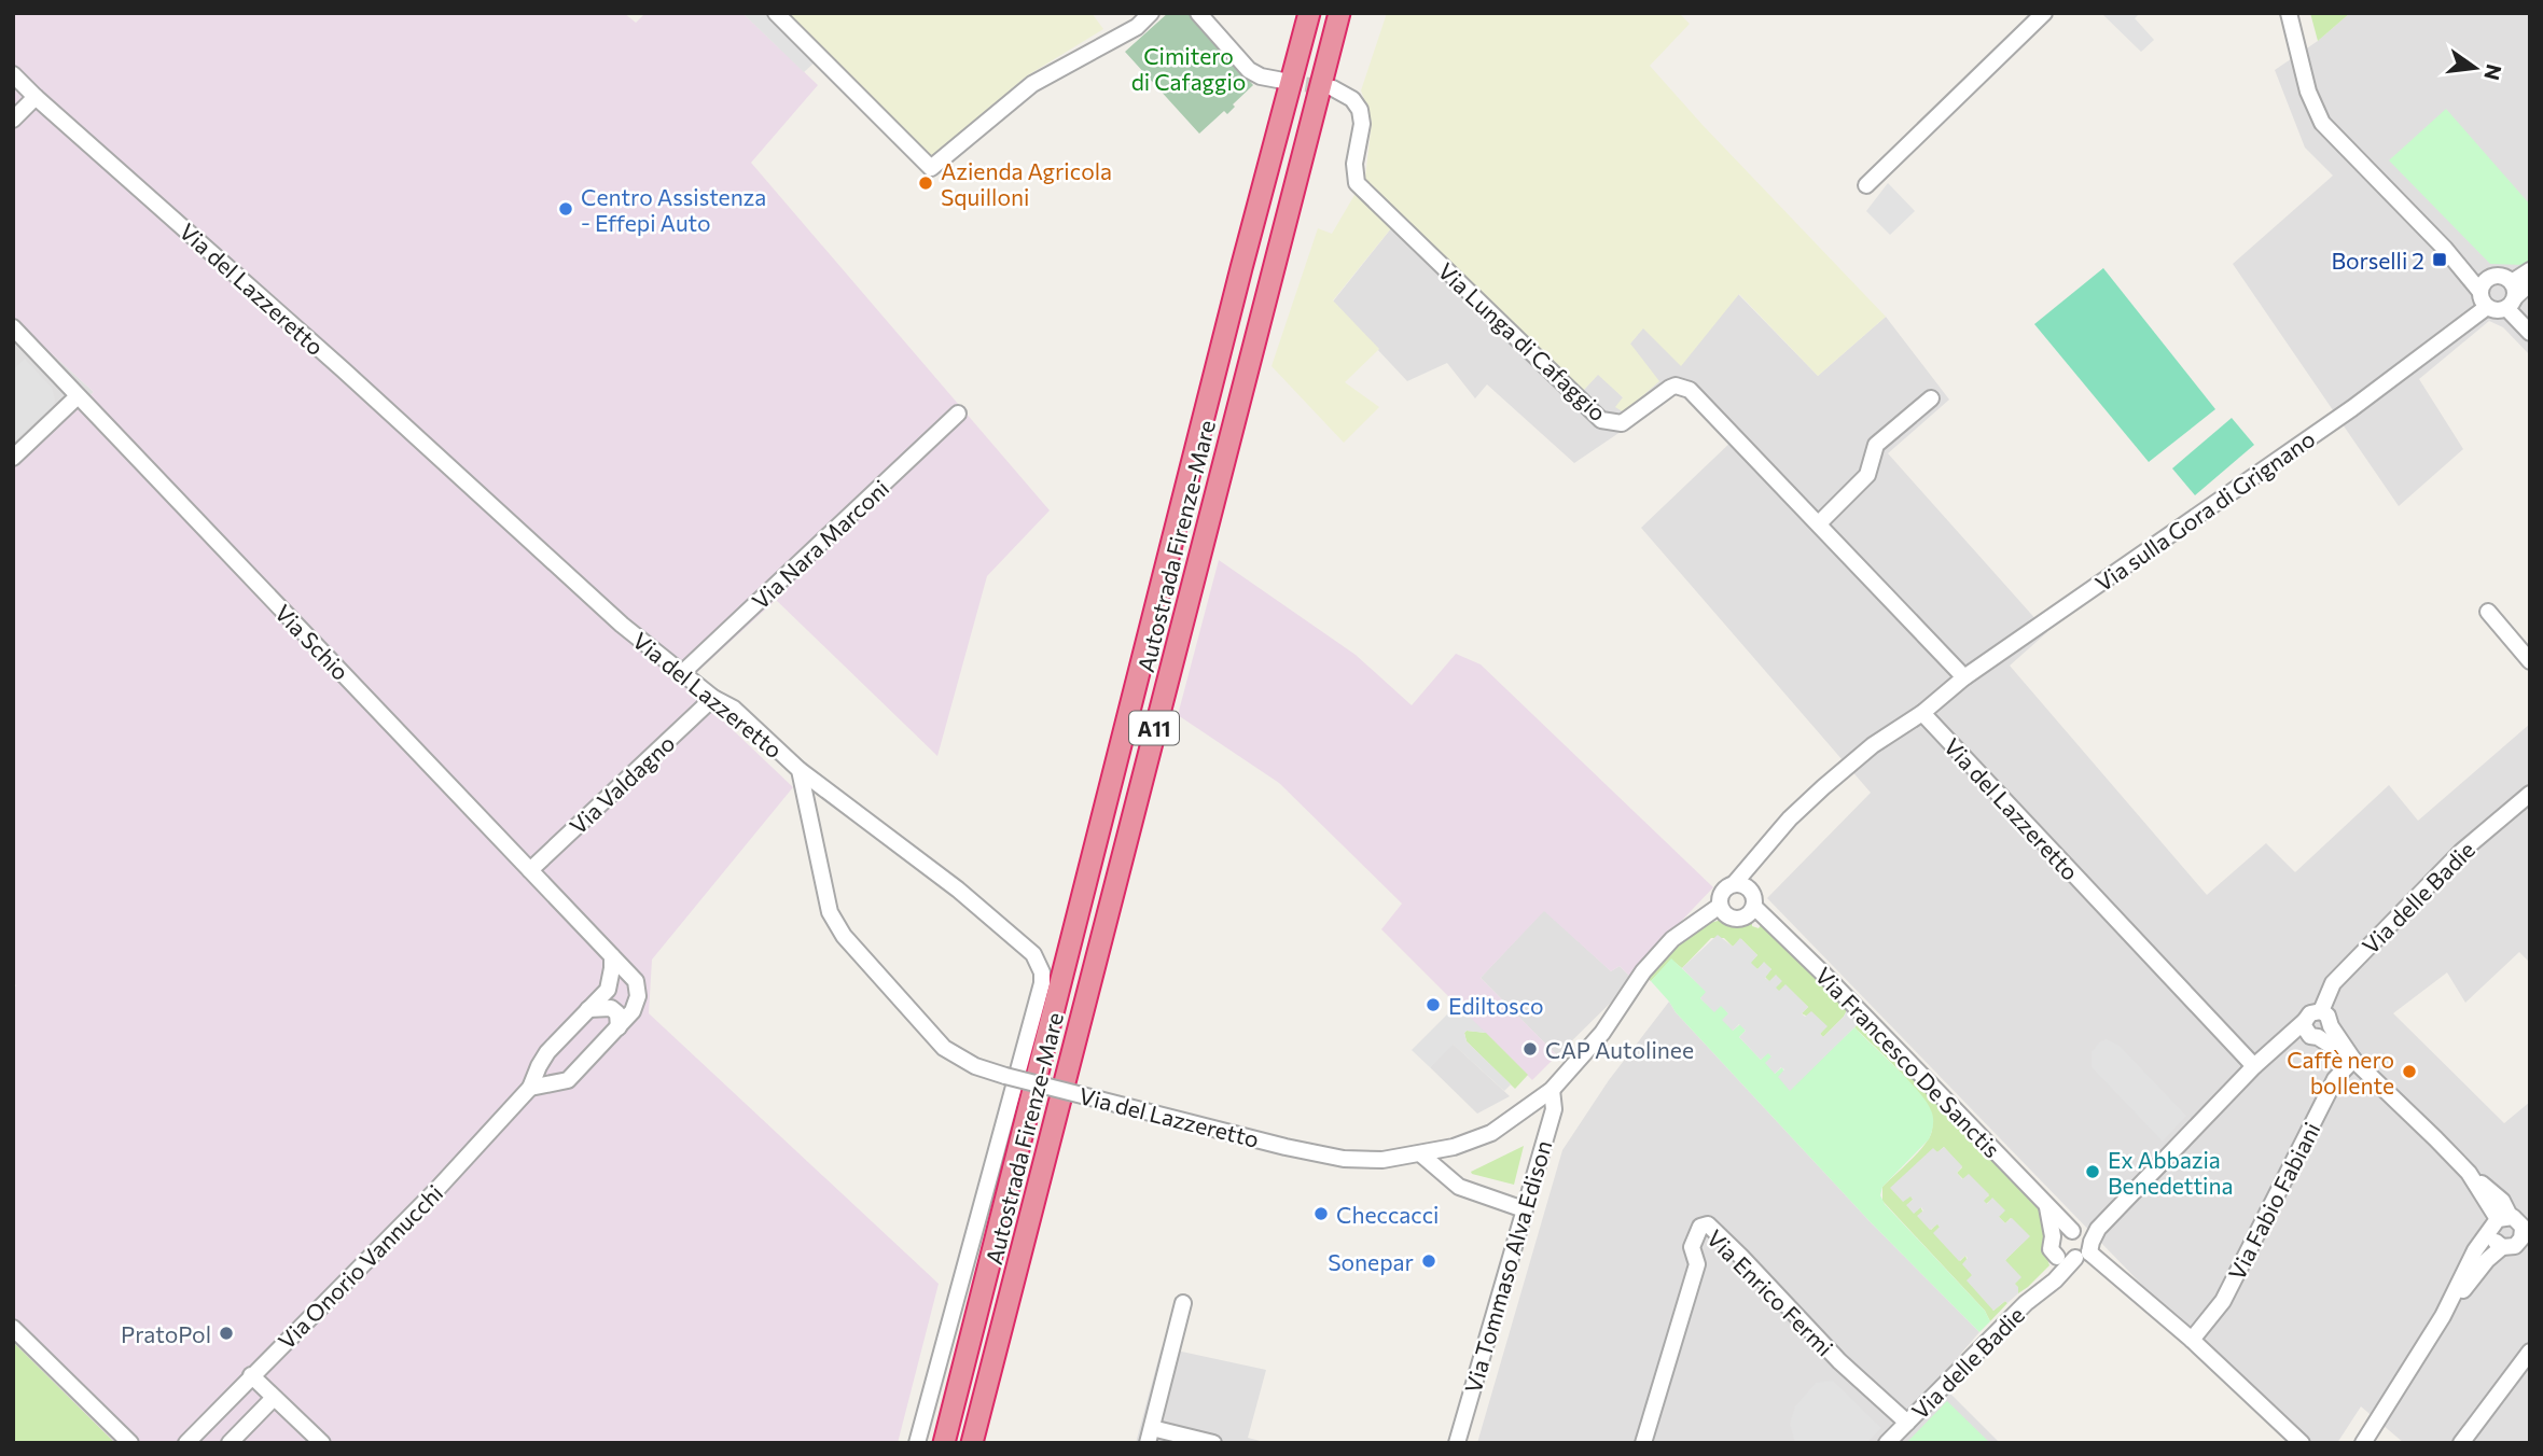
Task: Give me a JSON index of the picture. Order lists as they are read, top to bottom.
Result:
{
  "streets": {
    "highway": ["Autostrada Firenze-Mare", "A11"],
    "street": [
      "Via del Lazzeretto",
      "Via Lunga di Cafaggio",
      "Via sulla Gora di Grignano",
      "Via Nara Marconi",
      "Via Schio",
      "Via Valdagno",
      "Via delle Badie",
      "Via Francesco De Sanctis",
      "Via Fabio Fabiani",
      "Via Onorio Vannucchi",
      "Via Tommaso Alva Edison",
      "Via Enrico Fermi"
    ]
  },
  "crossings": [
    ["Via del Lazzeretto", "Via sulla Gora di Grignano"],
    ["Via del Lazzeretto", "Via Nara Marconi"],
    ["Via del Lazzeretto", "Via Valdagno"],
    ["Via del Lazzeretto", "Via delle Badie"],
    ["Via del Lazzeretto", "Via Francesco De Sanctis"],
    ["Via del Lazzeretto", "Via Tommaso Alva Edison"],
    ["Via Lunga di Cafaggio", "Via sulla Gora di Grignano"],
    ["Via Schio", "Via Valdagno"],
    ["Via Schio", "Via Onorio Vannucchi"],
    ["Via delle Badie", "Via Francesco De Sanctis"],
    ["Via delle Badie", "Via Enrico Fermi"],
    ["Via Francesco De Sanctis", "Via Fabio Fabiani"]
  ],
  "parks": ["Cimitero di Cafaggio"],
  "places": {
    "other": [
      "Azienda Agricola Squilloni",
      "Centro Assistenza - Effepi Auto",
      "Ediltosco",
      "CAP Autolinee",
      "Caffè nero bollente",
      "Ex Abbazia Benedettina",
      "Checcacci",
      "Sonepar",
      "PratoPol"
    ],
    "transit": ["Borselli 2"]
  },
  "north": "right"
}
